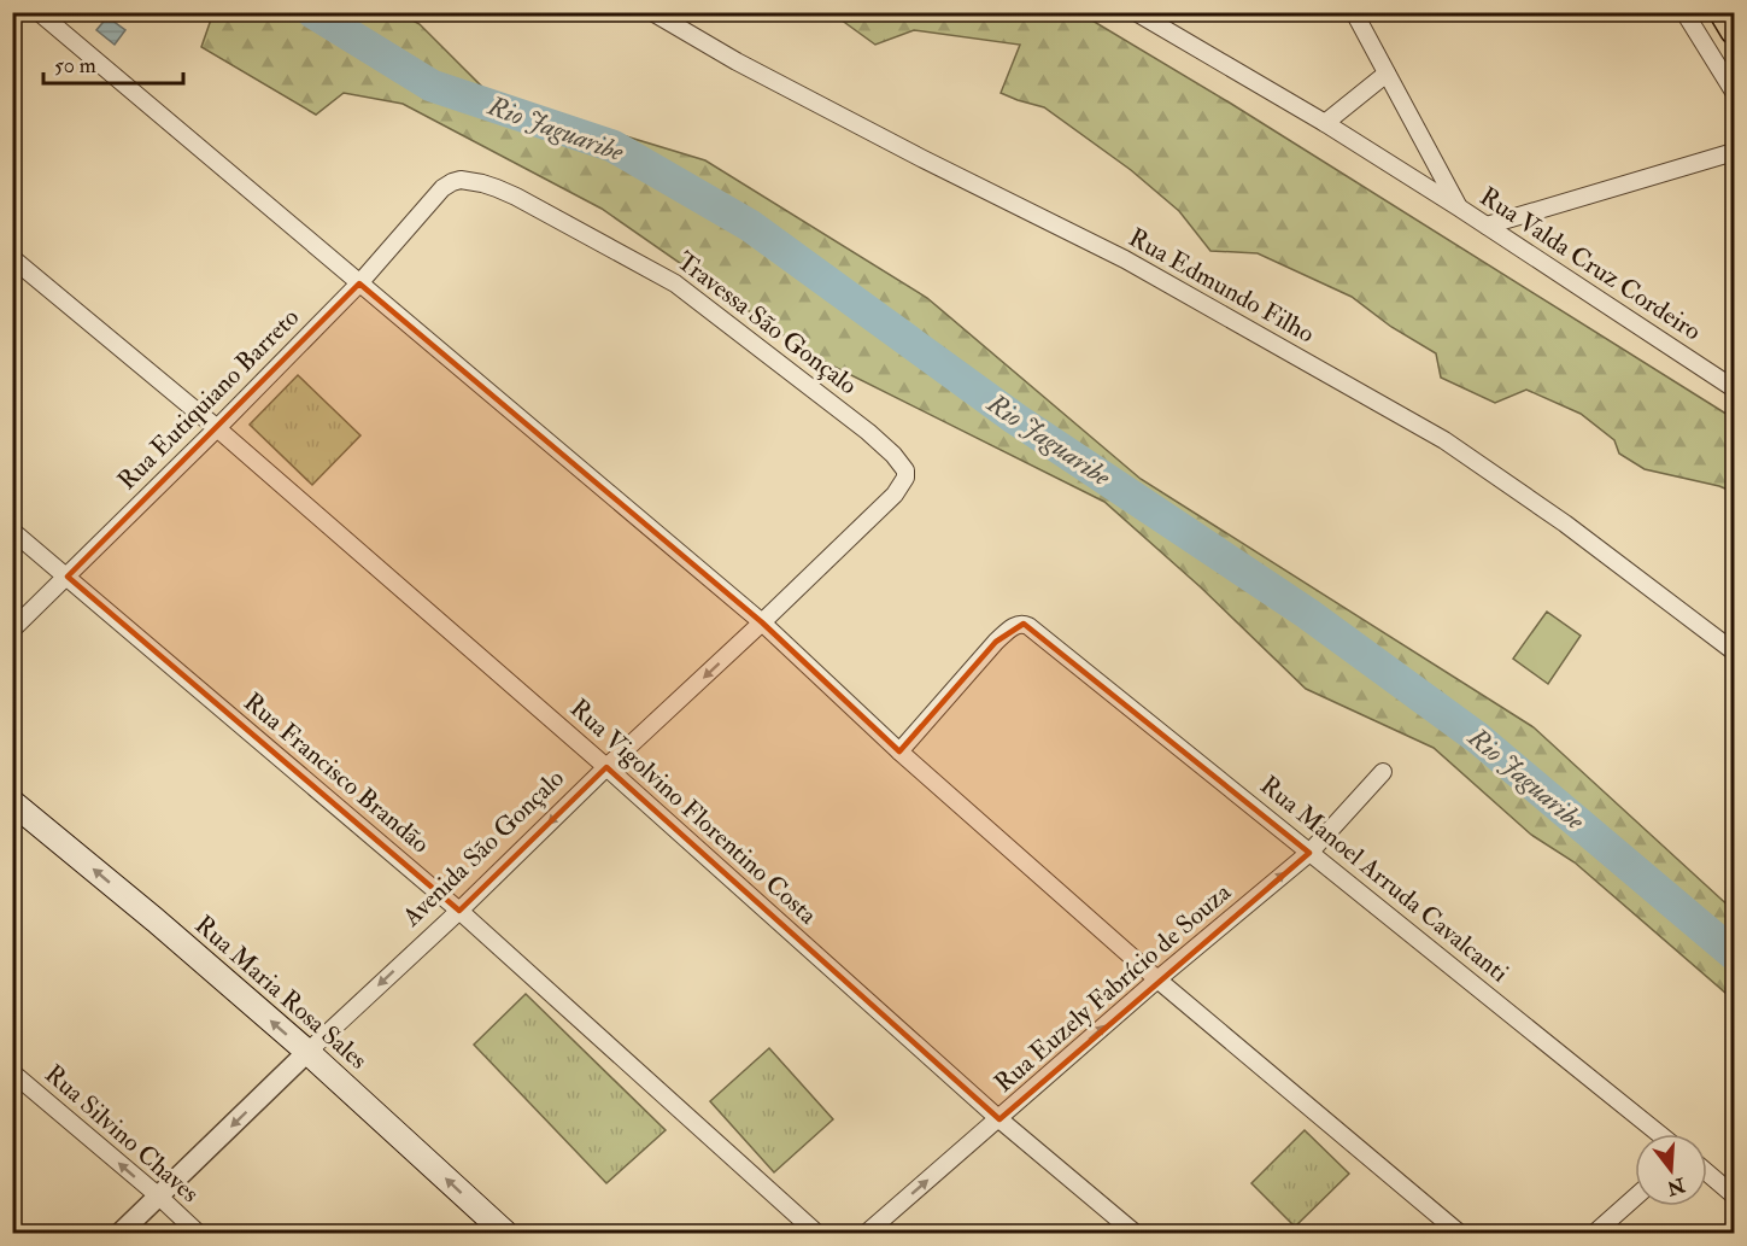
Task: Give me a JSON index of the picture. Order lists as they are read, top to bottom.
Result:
{
  "streets": {
    "main road": ["Rua Maria Rosa Sales"],
    "street": [
      "Rua Valda Cruz Cordeiro",
      "Rua Edmundo Filho",
      "Travessa São Gonçalo",
      "Rua Eutiquiano Barreto",
      "Rua Francisco Brandão",
      "Rua Vigolvino Florentino Costa",
      "Avenida São Gonçalo",
      "Rua Manoel Arruda Cavalcanti",
      "Rua Euzely Fabrício de Souza",
      "Rua Silvino Chaves"
    ]
  },
  "crossings": [
    ["Travessa São Gonçalo", "Rua Eutiquiano Barreto"],
    ["Travessa São Gonçalo", "Avenida São Gonçalo"],
    ["Rua Eutiquiano Barreto", "Rua Francisco Brandão"],
    ["Rua Eutiquiano Barreto", "Rua Vigolvino Florentino Costa"],
    ["Rua Francisco Brandão", "Avenida São Gonçalo"],
    ["Rua Vigolvino Florentino Costa", "Avenida São Gonçalo"],
    ["Rua Vigolvino Florentino Costa", "Rua Euzely Fabrício de Souza"],
    ["Avenida São Gonçalo", "Rua Maria Rosa Sales"],
    ["Avenida São Gonçalo", "Rua Silvino Chaves"],
    ["Rua Manoel Arruda Cavalcanti", "Rua Euzely Fabrício de Souza"]
  ],
  "one_way": [
    "Avenida São Gonçalo",
    "Rua Euzely Fabrício de Souza",
    "Rua Maria Rosa Sales",
    "Rua Silvino Chaves"
  ],
  "water": ["Rio Jaguaribe"],
  "scale_bar": "50 m",
  "north": "bottom"
}
